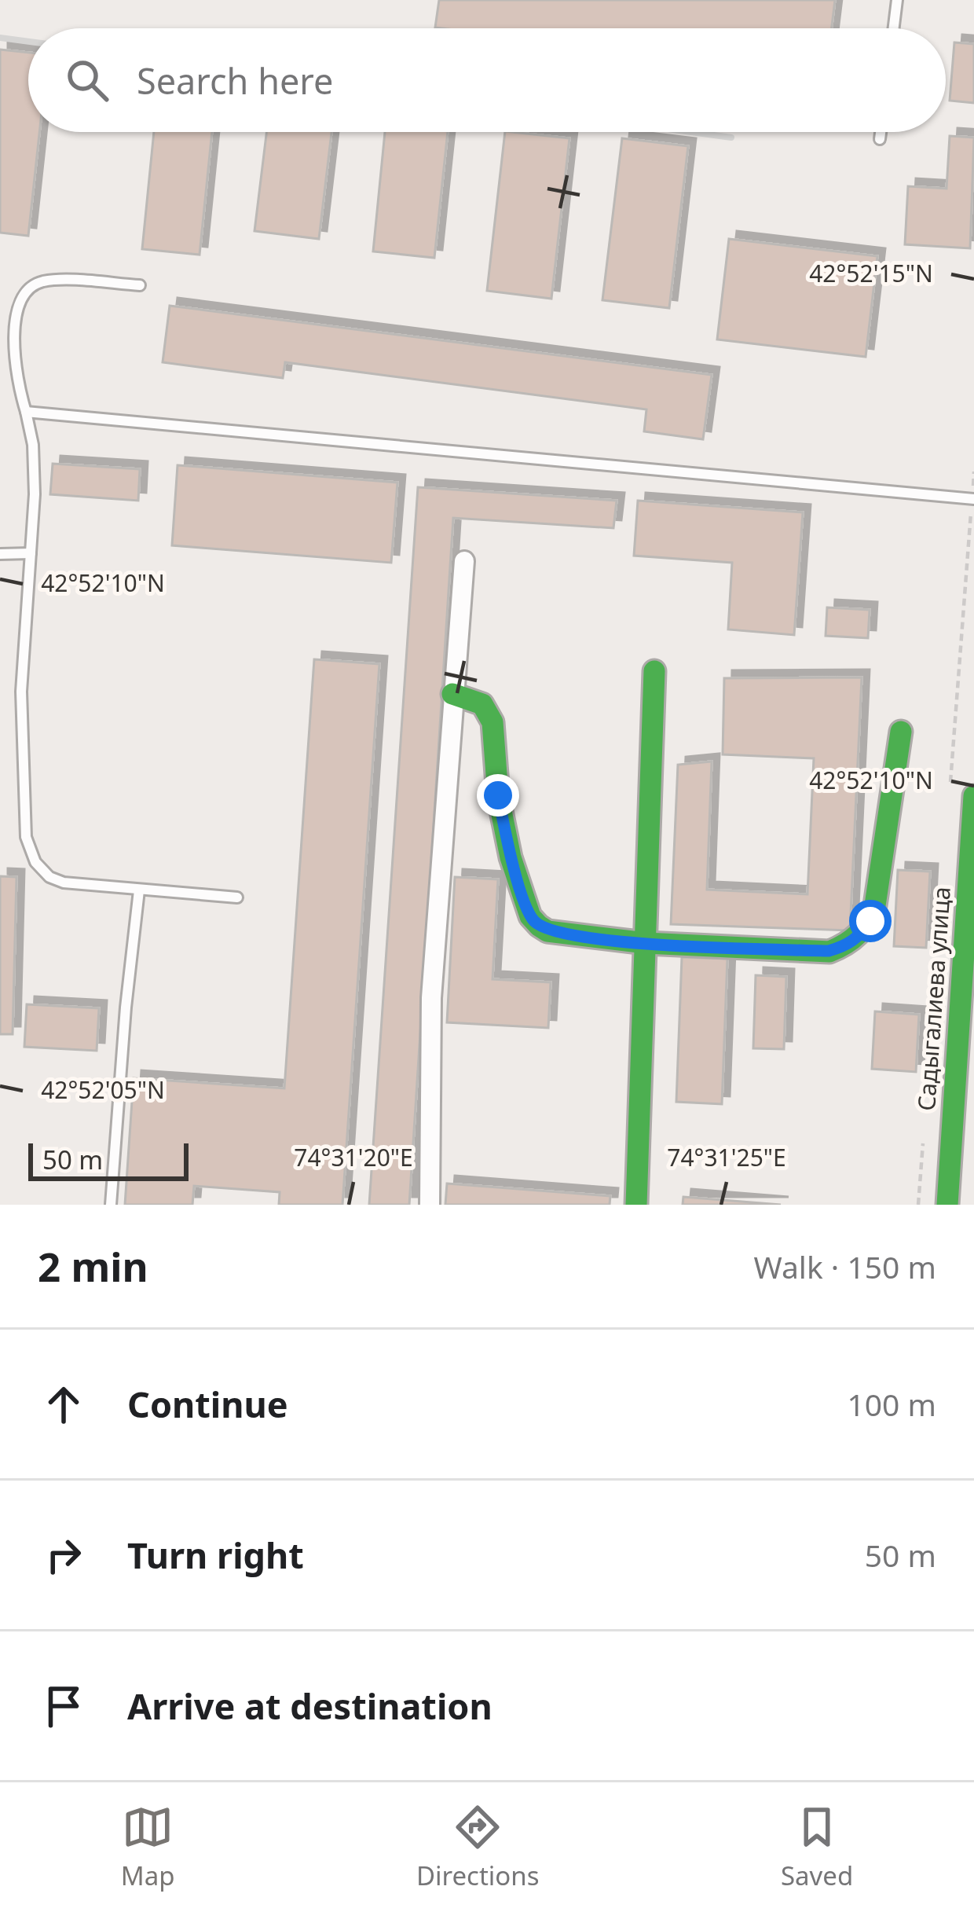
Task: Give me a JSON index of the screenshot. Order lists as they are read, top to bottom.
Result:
{
  "streets": {
    "street": ["Садыгалиева улица"]
  },
  "scale_bar": "50 m",
  "page": {
    "search": "Search here",
    "scale": "50 m",
    "heading": ["2 min", "Walk · 150 m"],
    "list": [
      ["Continue", "100 m"],
      ["Turn right", "50 m"],
      "Arrive at destination"
    ],
    "nav": ["Map", "Directions", "Saved"]
  },
  "coordinates": [
    "42°52'15\"N",
    "42°52'10\"N",
    "42°52'05\"N",
    "74°31'20\"E",
    "74°31'25\"E"
  ]
}
